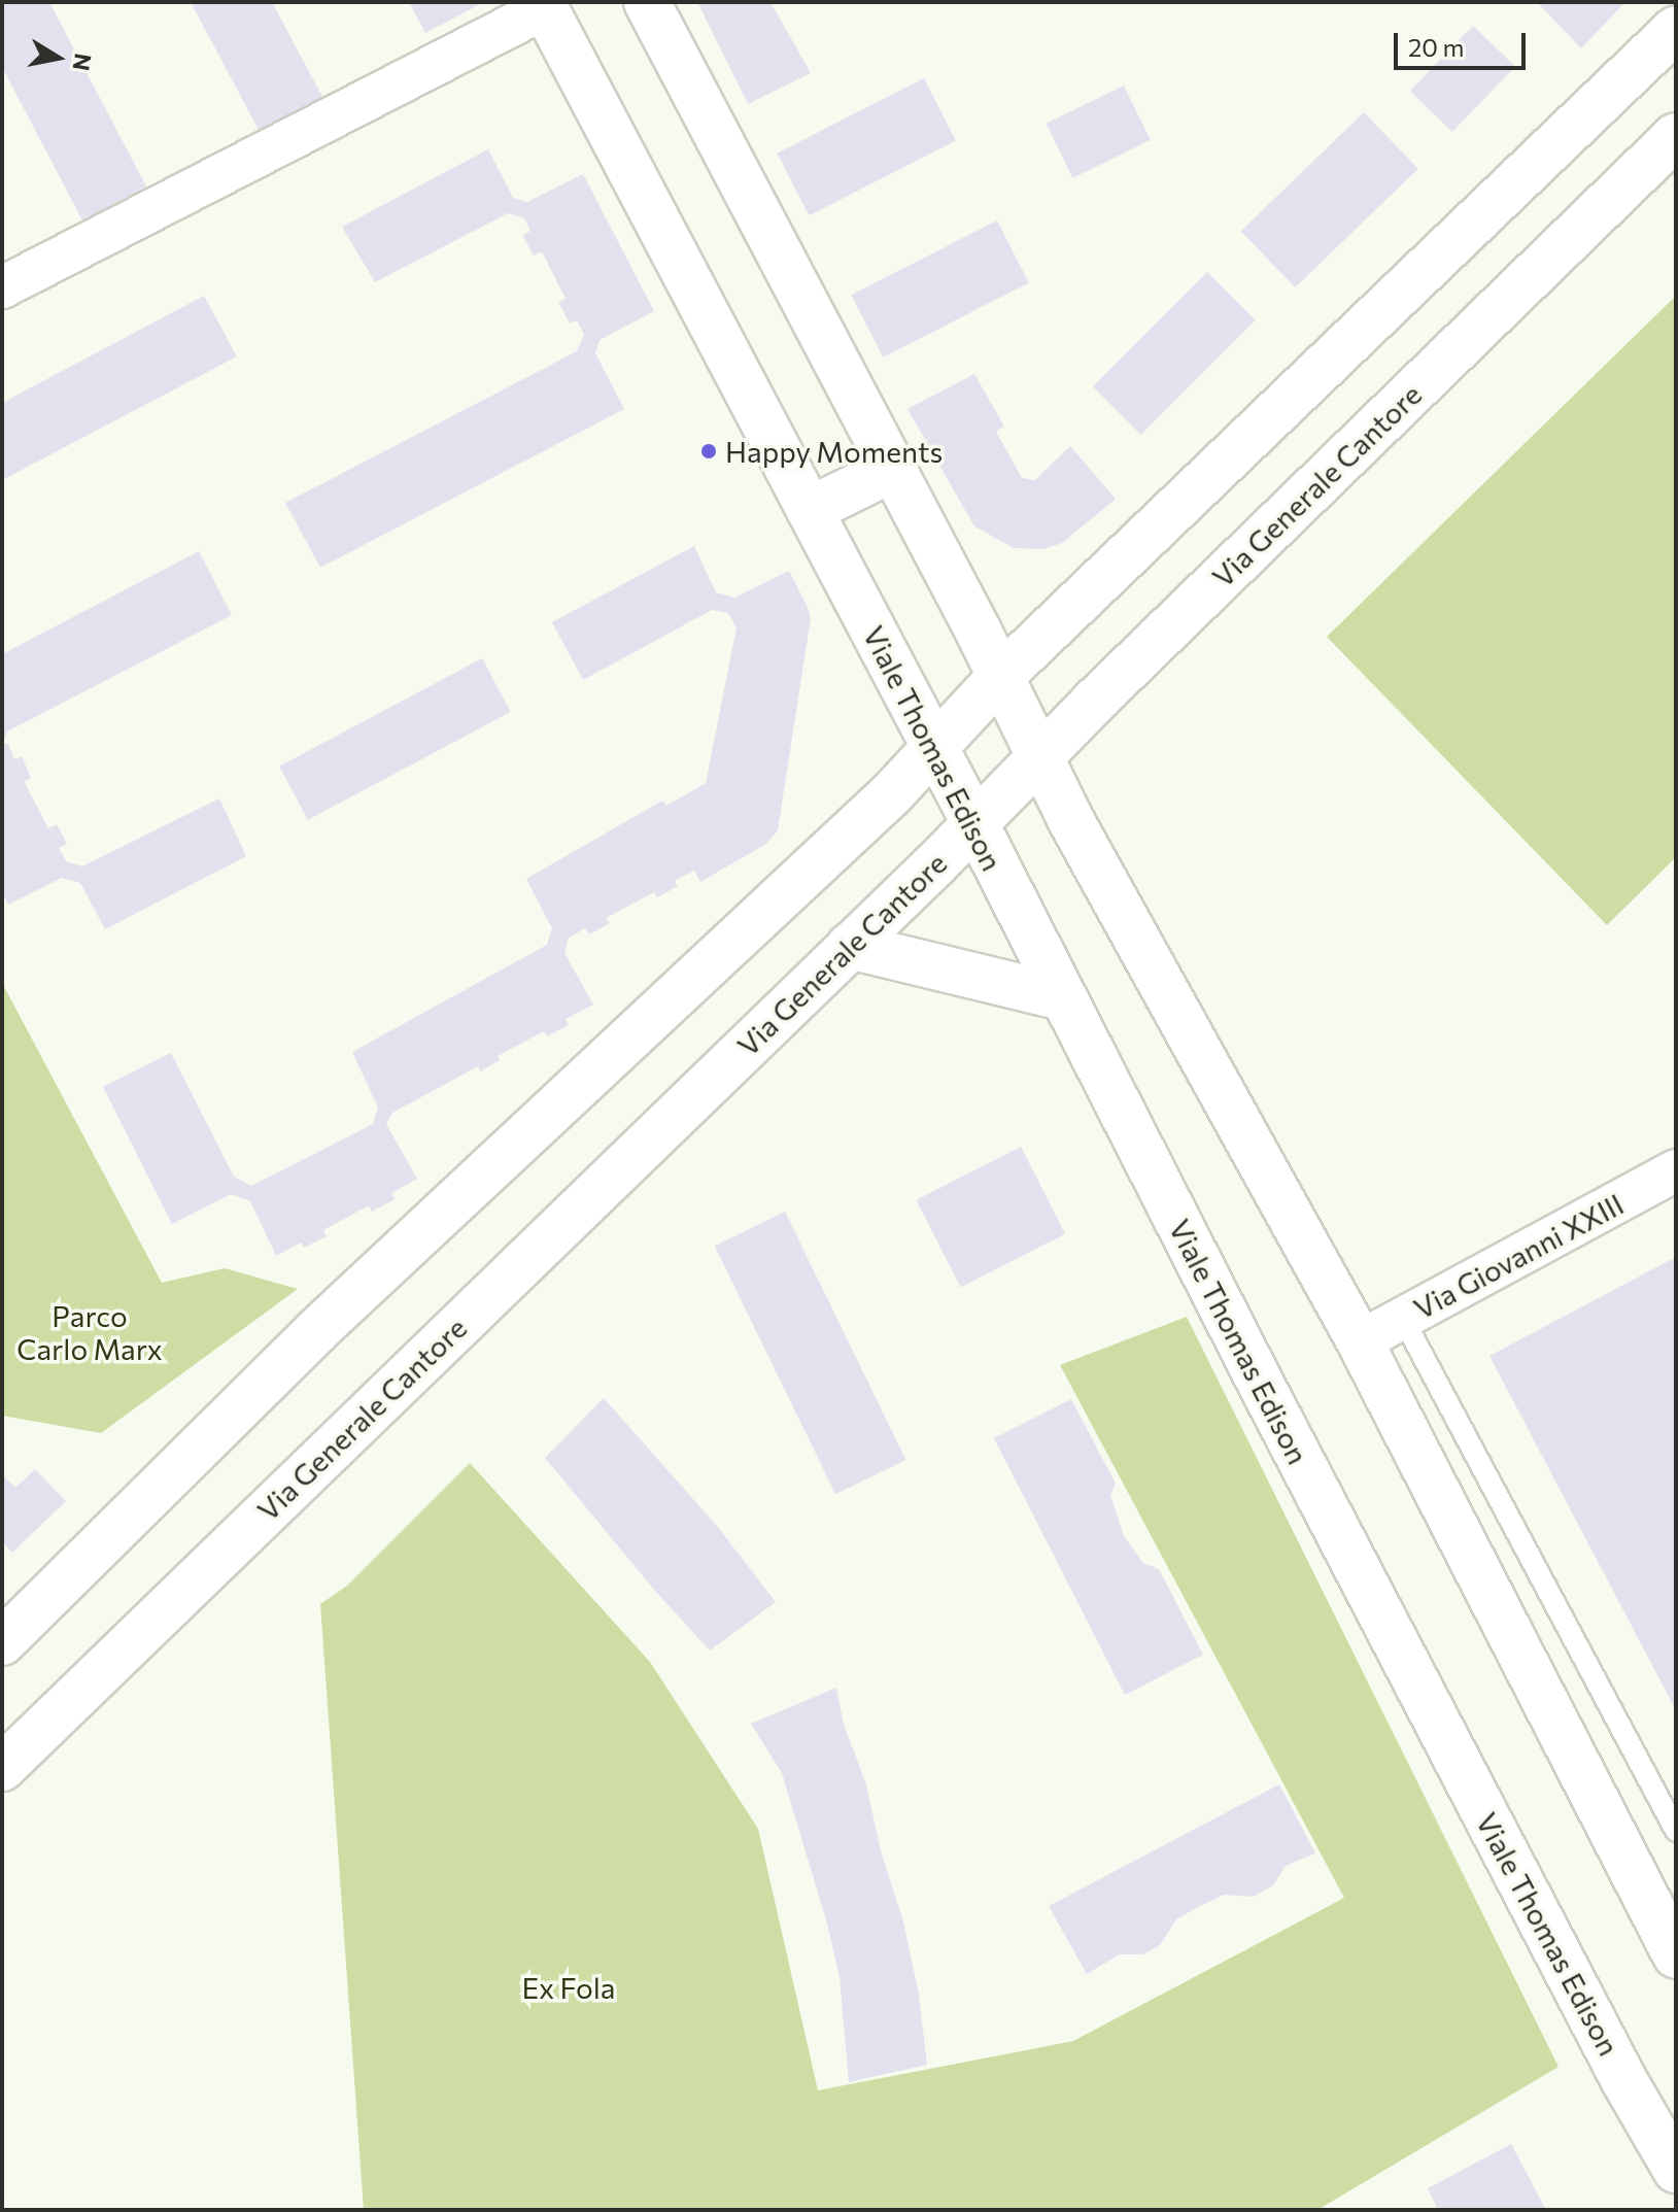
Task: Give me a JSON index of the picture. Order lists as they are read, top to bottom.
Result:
{
  "streets": {
    "street": ["Via Generale Cantore", "Viale Thomas Edison", "Via Giovanni XXIII"]
  },
  "crossings": [
    ["Via Generale Cantore", "Viale Thomas Edison"]
  ],
  "parks": ["Parco Carlo Marx", "Ex Fola"],
  "places": ["Happy Moments"],
  "scale_bar": "20 m",
  "north": "right"
}
